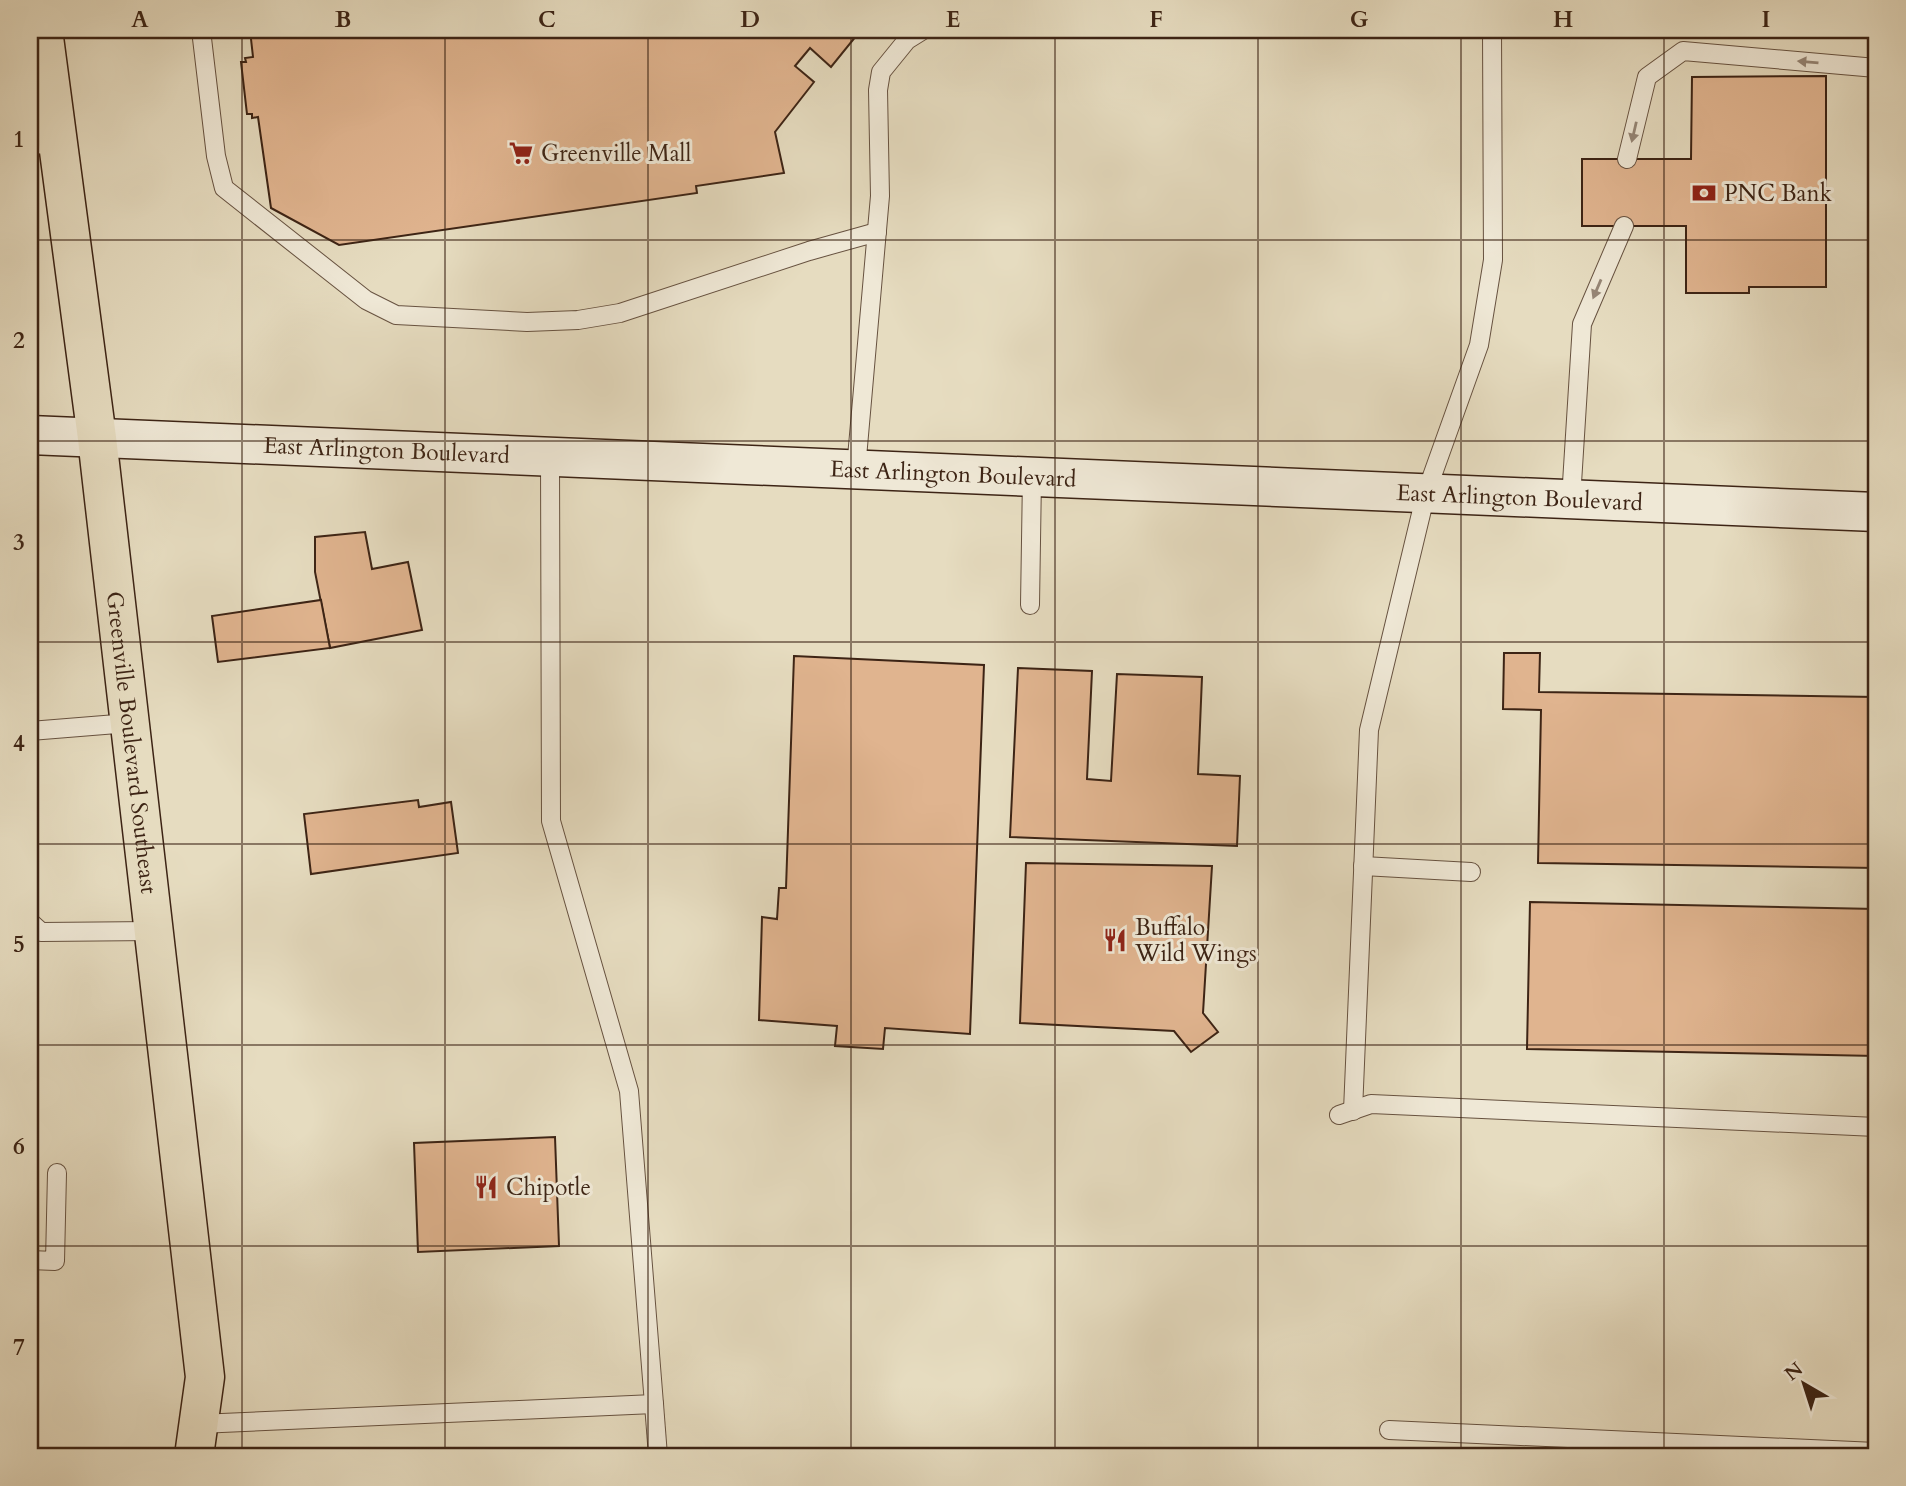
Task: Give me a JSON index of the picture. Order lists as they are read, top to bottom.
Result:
{
  "streets": {
    "highway": ["Greenville Boulevard Southeast"],
    "main road": ["East Arlington Boulevard"]
  },
  "crossings": [
    ["East Arlington Boulevard", "Greenville Boulevard Southeast"]
  ],
  "places": {
    "supermarket": ["Greenville Mall"],
    "bank": ["PNC Bank"],
    "restaurant": ["Buffalo Wild Wings", "Chipotle"]
  },
  "north": "top left",
  "grid": {
    "columns": [
      "A",
      "B",
      "C",
      "D",
      "E",
      "F",
      "G",
      "H",
      "I"
    ],
    "rows": [
      "1",
      "2",
      "3",
      "4",
      "5",
      "6",
      "7"
    ]
  }
}
